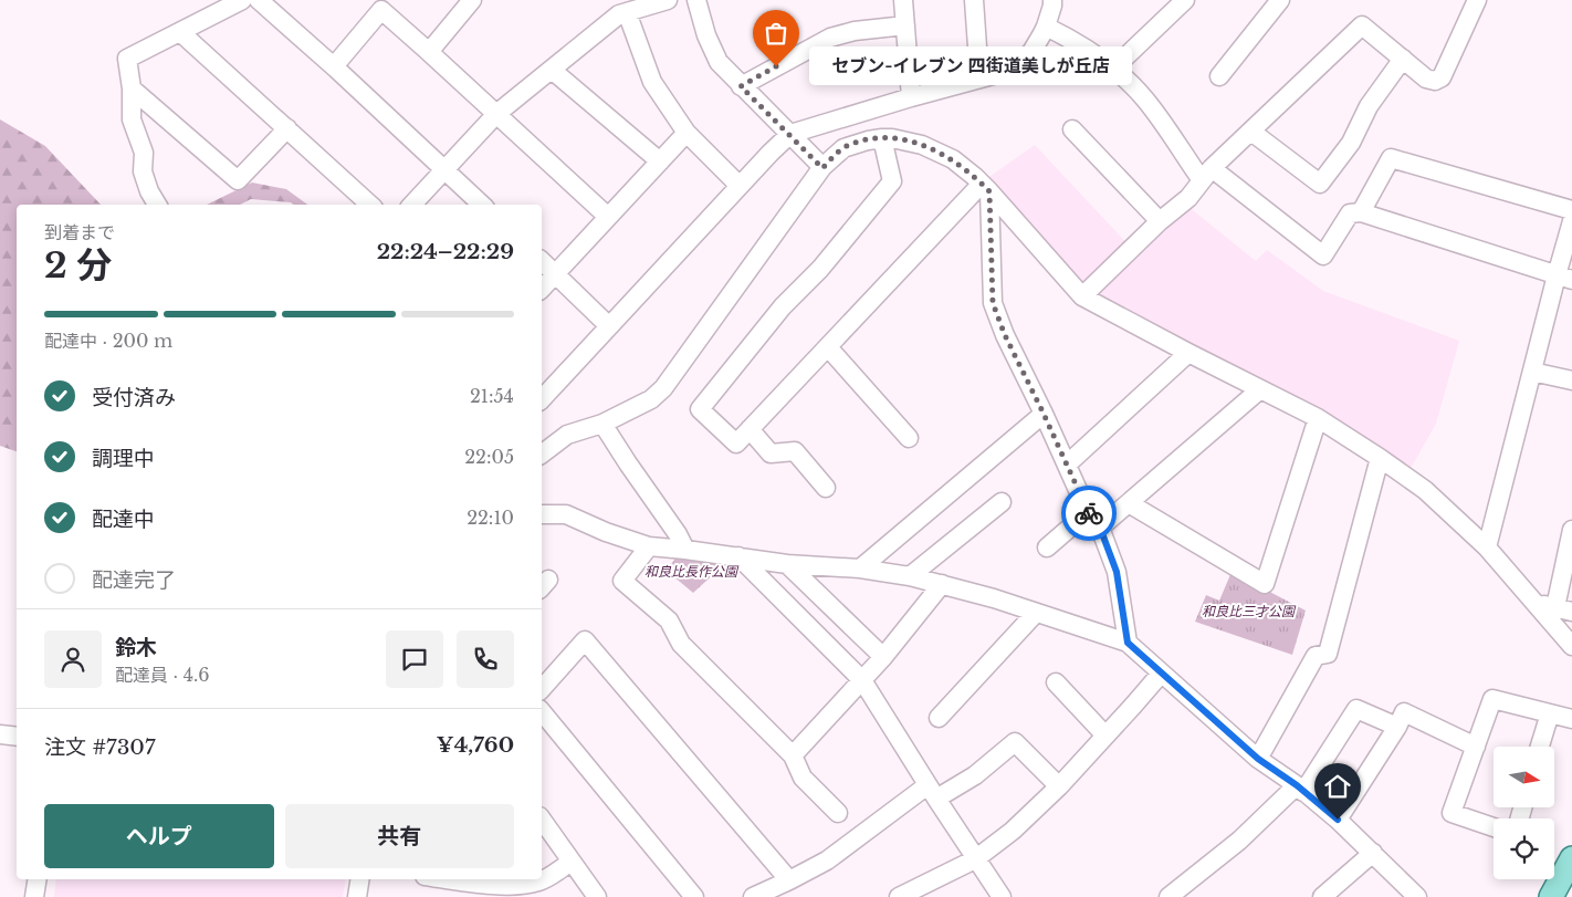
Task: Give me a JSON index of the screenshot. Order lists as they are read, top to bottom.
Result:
{
  "parks": ["和良比長作公園", "和良比三才公園"],
  "places": ["セブン-イレブン 四街道美しが丘店"],
  "north": "right",
  "page": {
    "bubble": "セブン-イレブン 四街道美しが丘店",
    "heading": ["2 分", "到着まで", "22:24–22:29"],
    "panel": [
      "鈴木",
      "配達員 · 4.6",
      "注文 #7307",
      "¥4,760"
    ],
    "bar": "配達中 · 200 m",
    "list": [
      ["受付済み", "21:54"],
      ["調理中", "22:05"],
      ["配達中", "22:10"],
      "配達完了"
    ],
    "buttons": ["ヘルプ", "共有"]
  }
}
